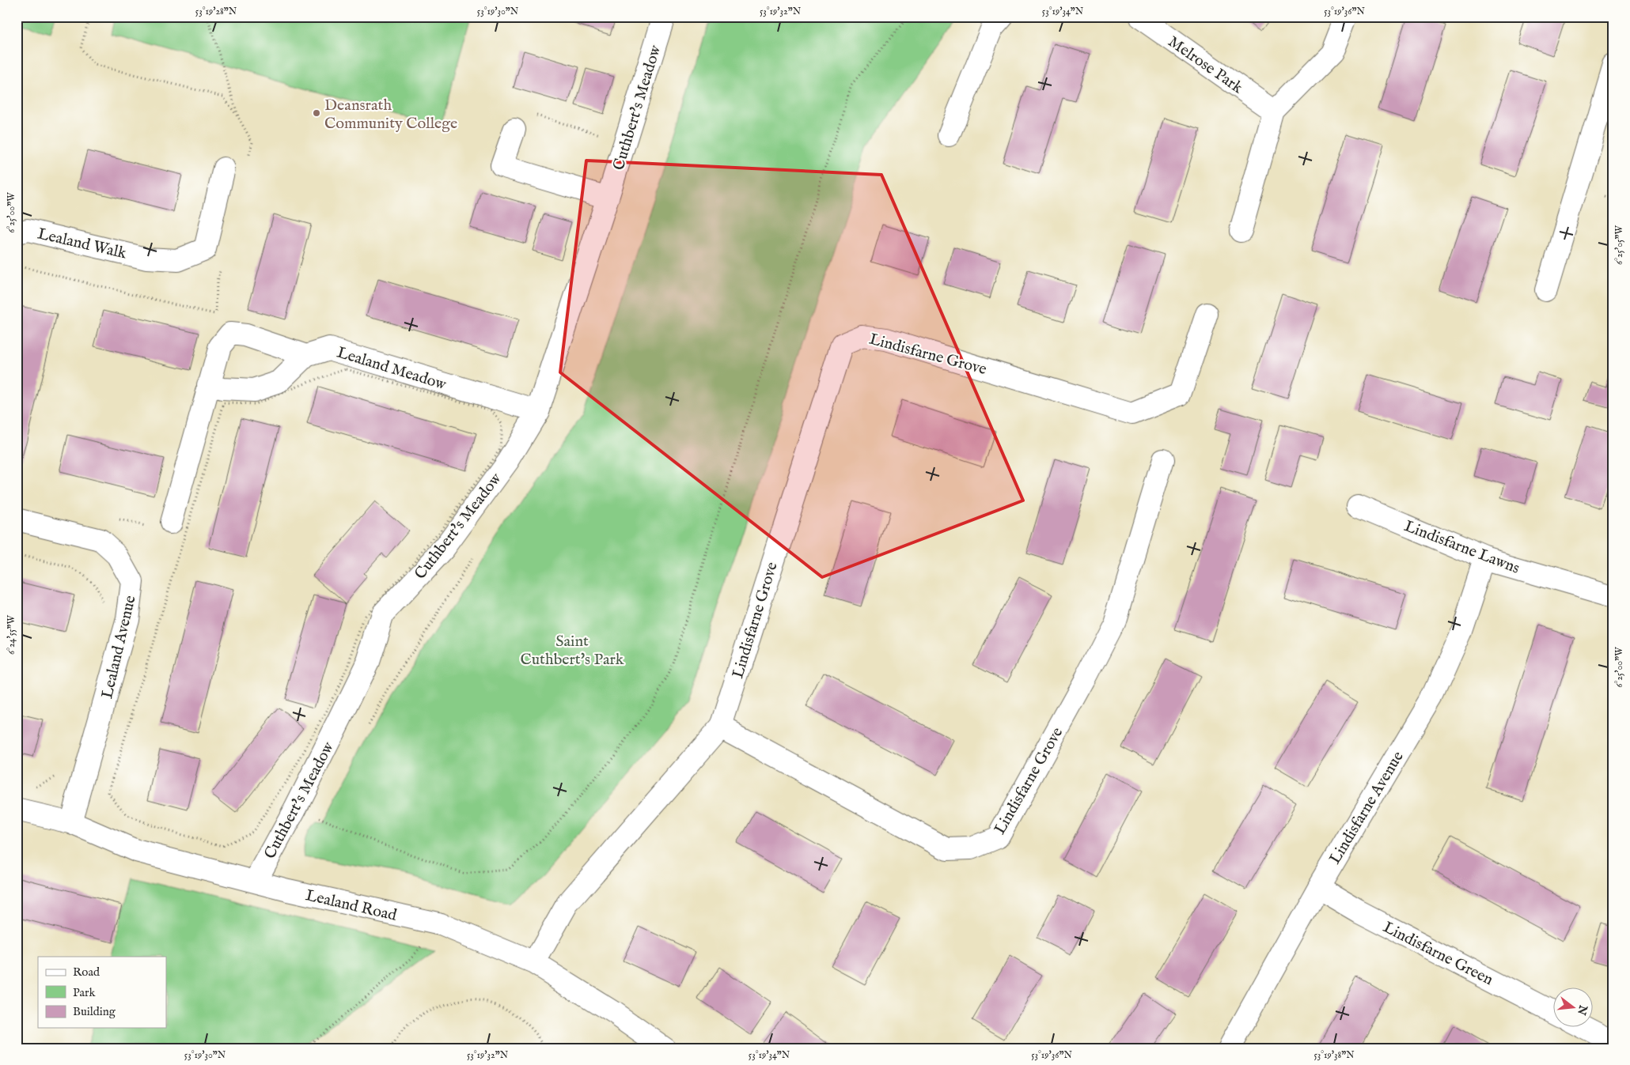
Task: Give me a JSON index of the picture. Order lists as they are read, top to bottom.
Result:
{
  "streets": {
    "street": [
      "Melrose Park",
      "Cuthbert's Meadow",
      "Lealand Walk",
      "Lindisfarne Grove",
      "Lealand Meadow",
      "Lindisfarne Lawns",
      "Lealand Avenue",
      "Lindisfarne Avenue",
      "Lealand Road",
      "Lindisfarne Green"
    ]
  },
  "crossings": [
    ["Cuthbert's Meadow", "Lealand Meadow"],
    ["Cuthbert's Meadow", "Lealand Road"],
    ["Lindisfarne Grove", "Lealand Road"],
    ["Lindisfarne Lawns", "Lindisfarne Avenue"],
    ["Lealand Avenue", "Lealand Road"],
    ["Lindisfarne Avenue", "Lindisfarne Green"]
  ],
  "parks": ["Saint Cuthbert's Park"],
  "places": ["Deansrath Community College"],
  "legend": ["Road", "Park", "Building"],
  "north": "right",
  "coordinates": [
    "53°19'28\"N",
    "53°19'30\"N",
    "53°19'32\"N",
    "53°19'34\"N",
    "53°19'36\"N",
    "6°25'00\"W",
    "6°25'05\"W",
    "6°24'55\"W",
    "53°19'38\"N"
  ]
}
